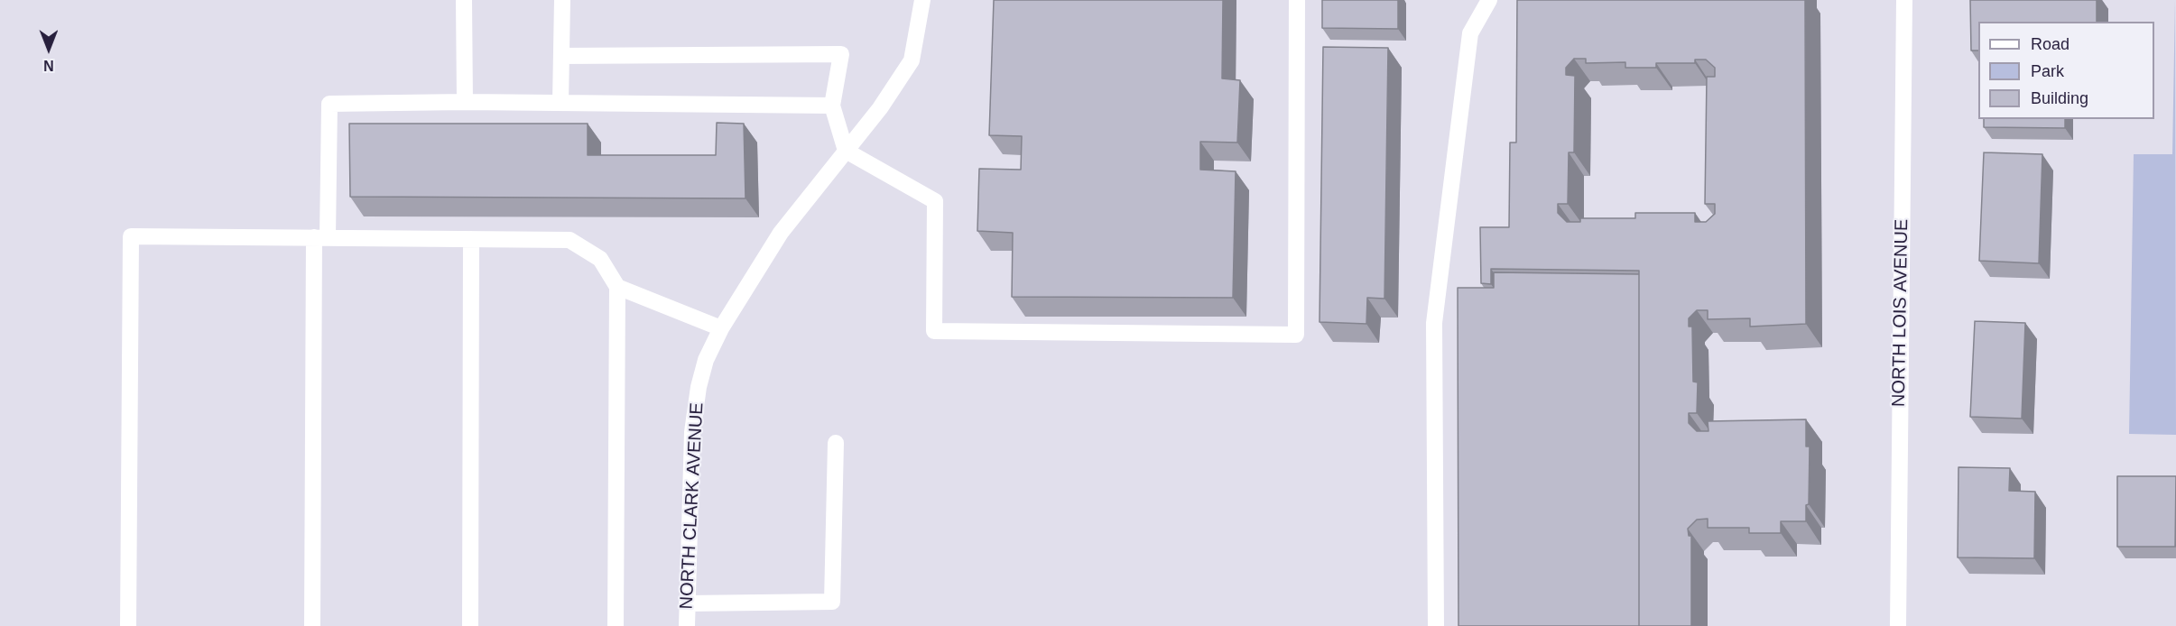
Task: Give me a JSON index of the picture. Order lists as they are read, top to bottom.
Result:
{
  "streets": {
    "street": ["NORTH LOIS AVENUE", "NORTH CLARK AVENUE"]
  },
  "legend": ["Road", "Park", "Building"],
  "north": "bottom"
}
